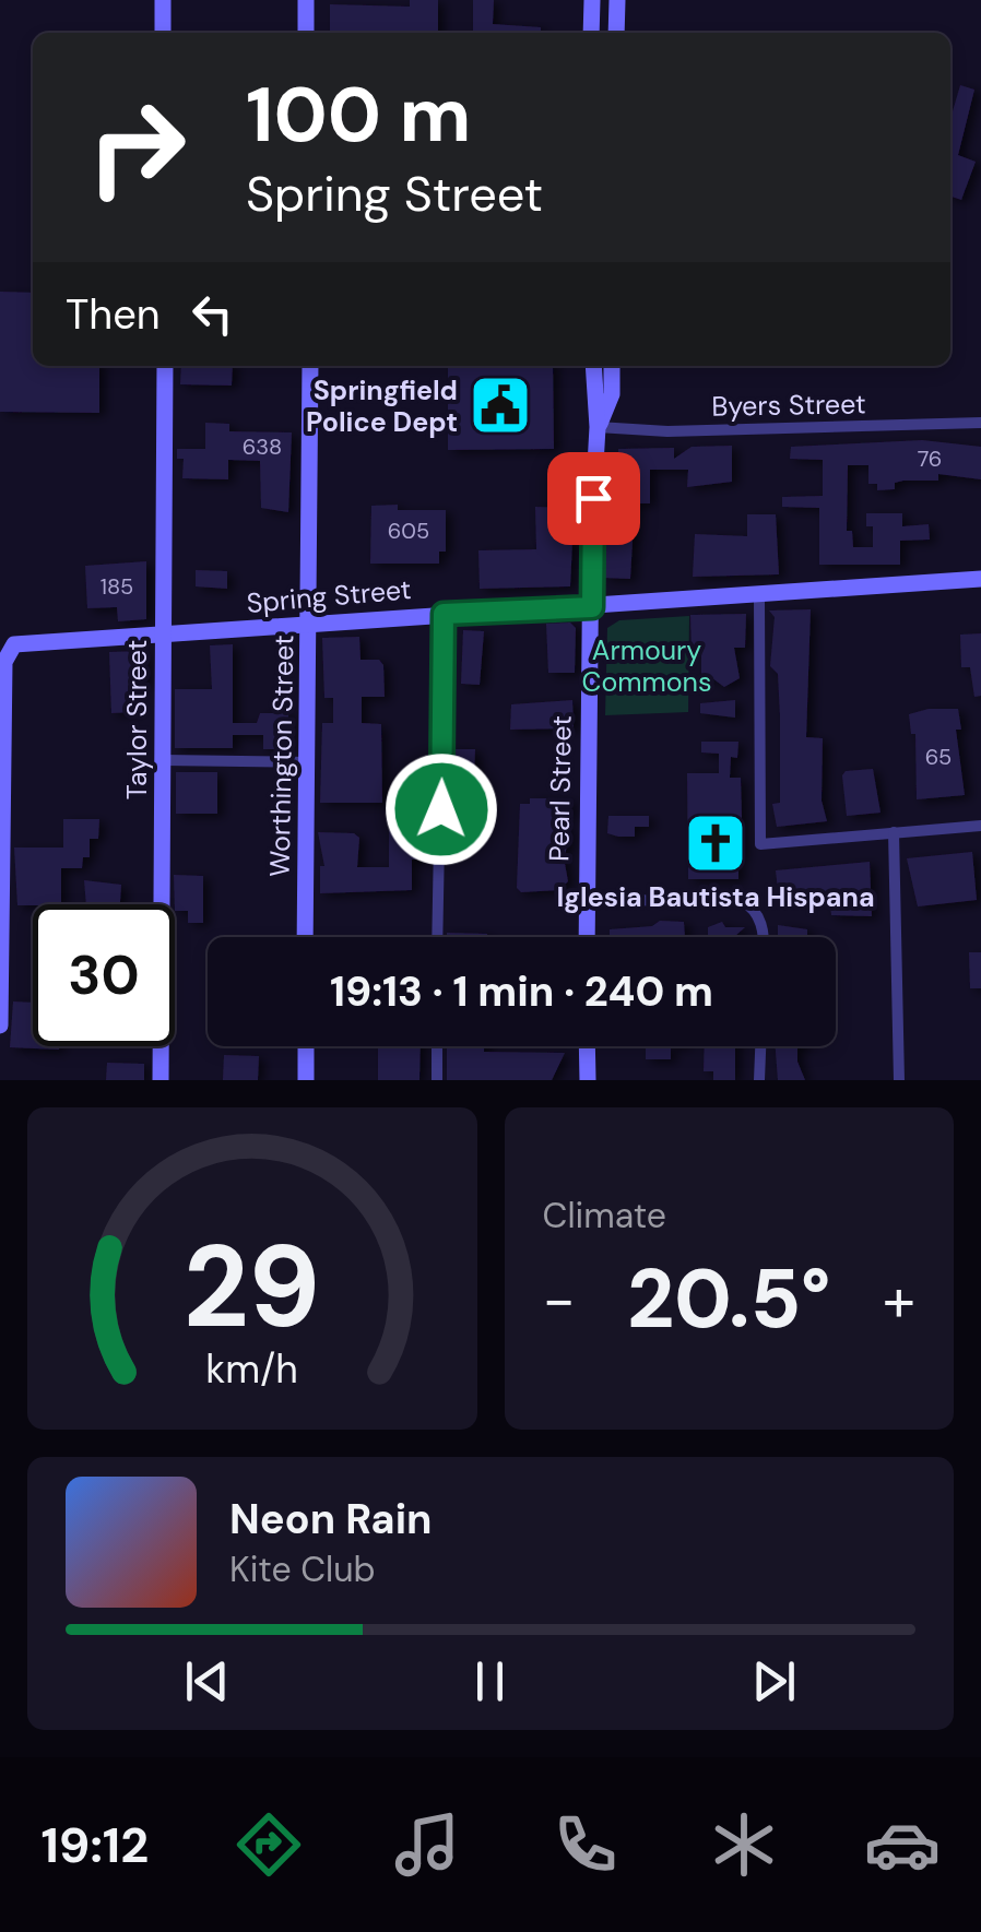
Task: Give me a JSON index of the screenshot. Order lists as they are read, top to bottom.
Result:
{
  "streets": {
    "main road": [
      "Spring Street",
      "Taylor Street",
      "Worthington Street",
      "Pearl Street"
    ],
    "street": ["Byers Street"]
  },
  "crossings": [
    ["Byers Street", "Pearl Street"],
    ["Spring Street", "Taylor Street"],
    ["Spring Street", "Worthington Street"],
    ["Spring Street", "Pearl Street"]
  ],
  "parks": ["Armoury Commons"],
  "places": {
    "public building": ["Springfield Police Dept"],
    "church": ["Iglesia Bautista Hispana"]
  },
  "house_numbers": [
    "638",
    "76",
    "605",
    "185",
    "65"
  ],
  "page": {
    "turn": ["100 m", "Spring Street"],
    "then": "Then",
    "limit": "30",
    "trip": "19:13 · 1 min · 240 m",
    "tile": "Climate",
    "heat": ["−", "20.5°", "+"],
    "song": ["Neon Rain", "Kite Club"],
    "tabs": "19:12",
    "gauge": ["29", "km/h"]
  }
}
